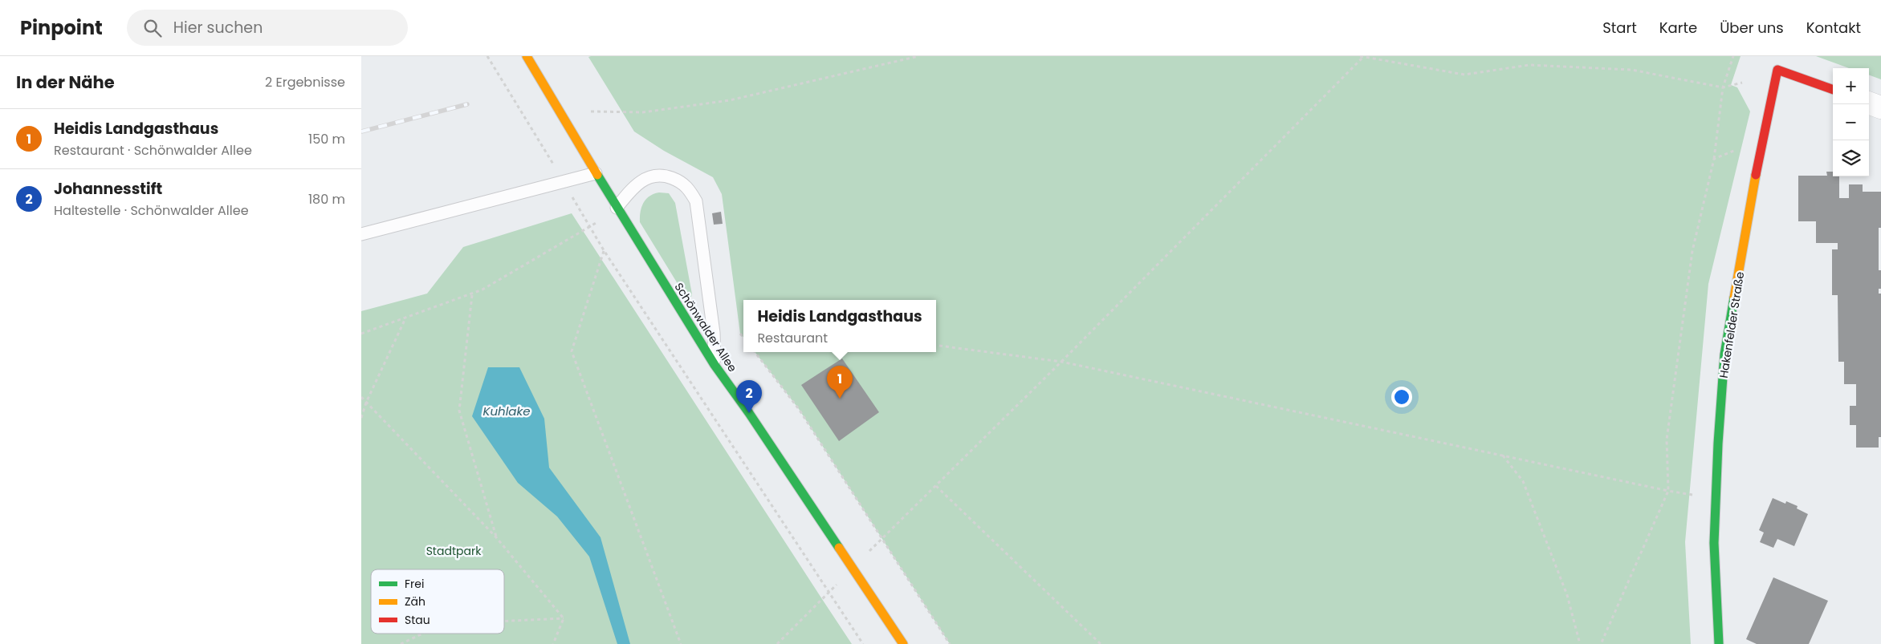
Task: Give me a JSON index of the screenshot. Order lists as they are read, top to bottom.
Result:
{
  "streets": {
    "main road": ["Hakenfelder Straße", "Schönwalder Allee"]
  },
  "water": ["Kuhlake"],
  "parks": ["Stadtpark"],
  "legend": ["Frei", "Zäh", "Stau"],
  "page": {
    "header": "Pinpoint",
    "search": "Hier suchen",
    "nav": [
      "Start",
      "Karte",
      "Über uns",
      "Kontakt"
    ],
    "heading": ["In der Nähe", "2 Ergebnisse"],
    "map_buttons": ["+", "−"],
    "list": [
      {
        "mark": "1",
        "name": "Heidis Landgasthaus",
        "note": "Restaurant · Schönwalder Allee",
        "value": "150 m"
      },
      {
        "mark": "2",
        "name": "Johannesstift",
        "note": "Haltestelle · Schönwalder Allee",
        "value": "180 m"
      }
    ],
    "popup": ["Heidis Landgasthaus", "Restaurant"],
    "pins": ["1", "2"]
  }
}
